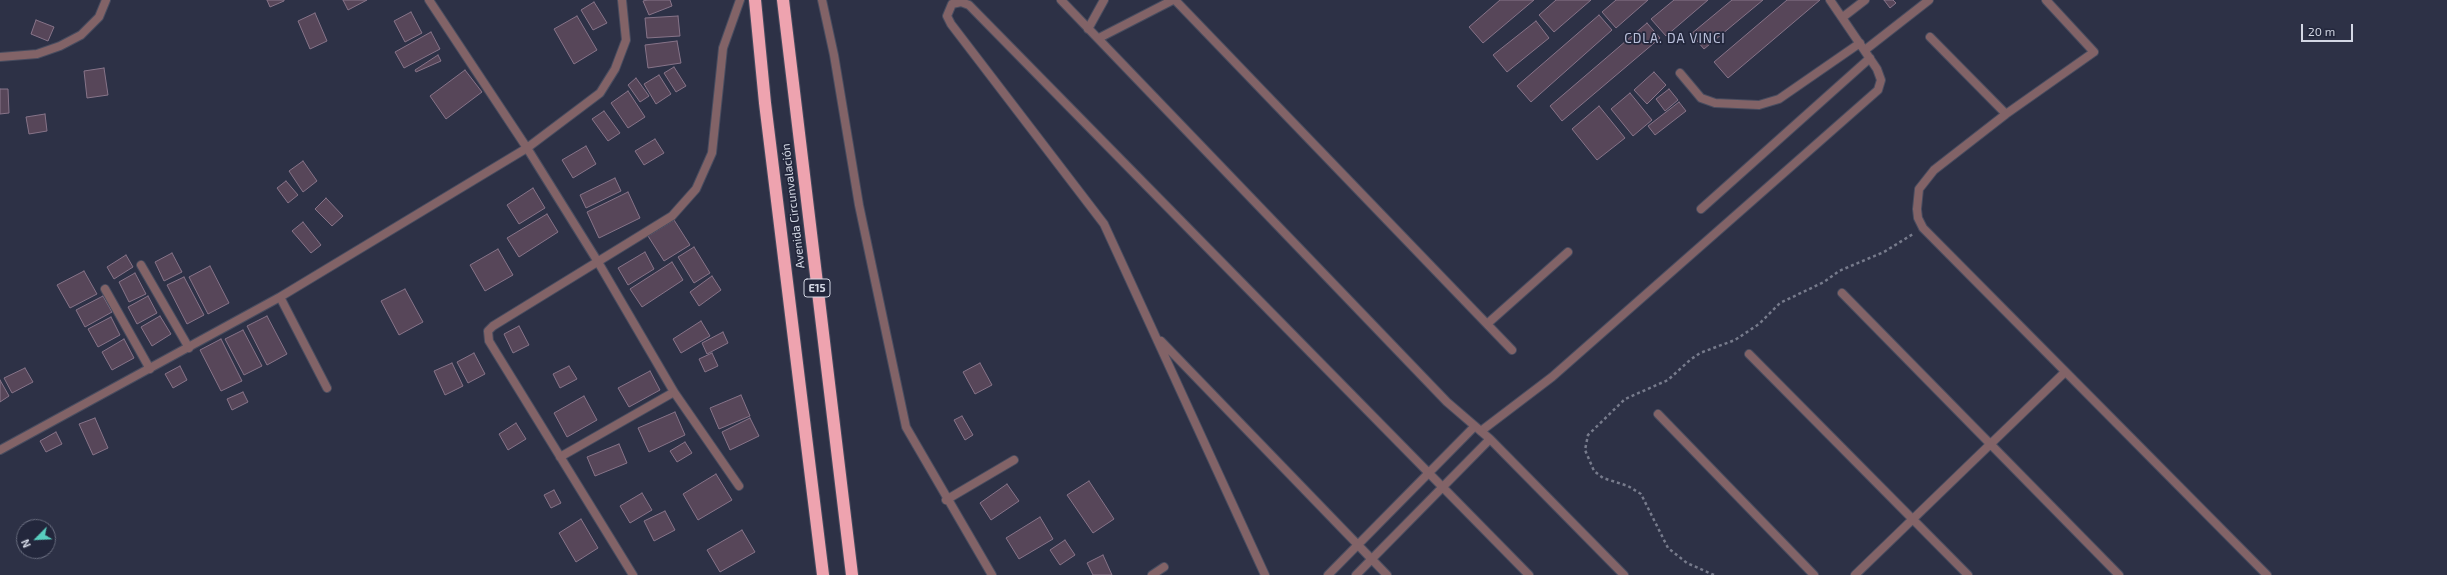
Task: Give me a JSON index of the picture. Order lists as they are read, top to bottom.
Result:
{
  "streets": {
    "highway": ["Avenida Circunvalación", "E15"]
  },
  "districts": ["CDLA. DA VINCI"],
  "scale_bar": "20 m",
  "north": "bottom left"
}
